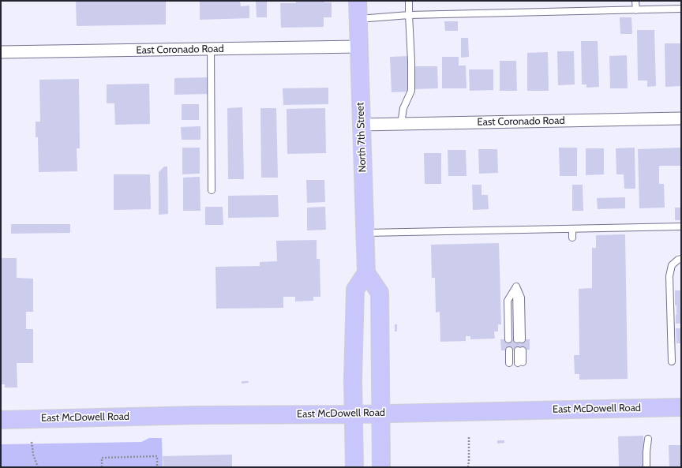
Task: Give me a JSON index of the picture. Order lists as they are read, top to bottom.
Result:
{
  "streets": {
    "main road": ["North 7th Street", "East McDowell Road"],
    "street": ["East Coronado Road"]
  },
  "crossings": [
    ["East Coronado Road", "North 7th Street"]
  ]
}
